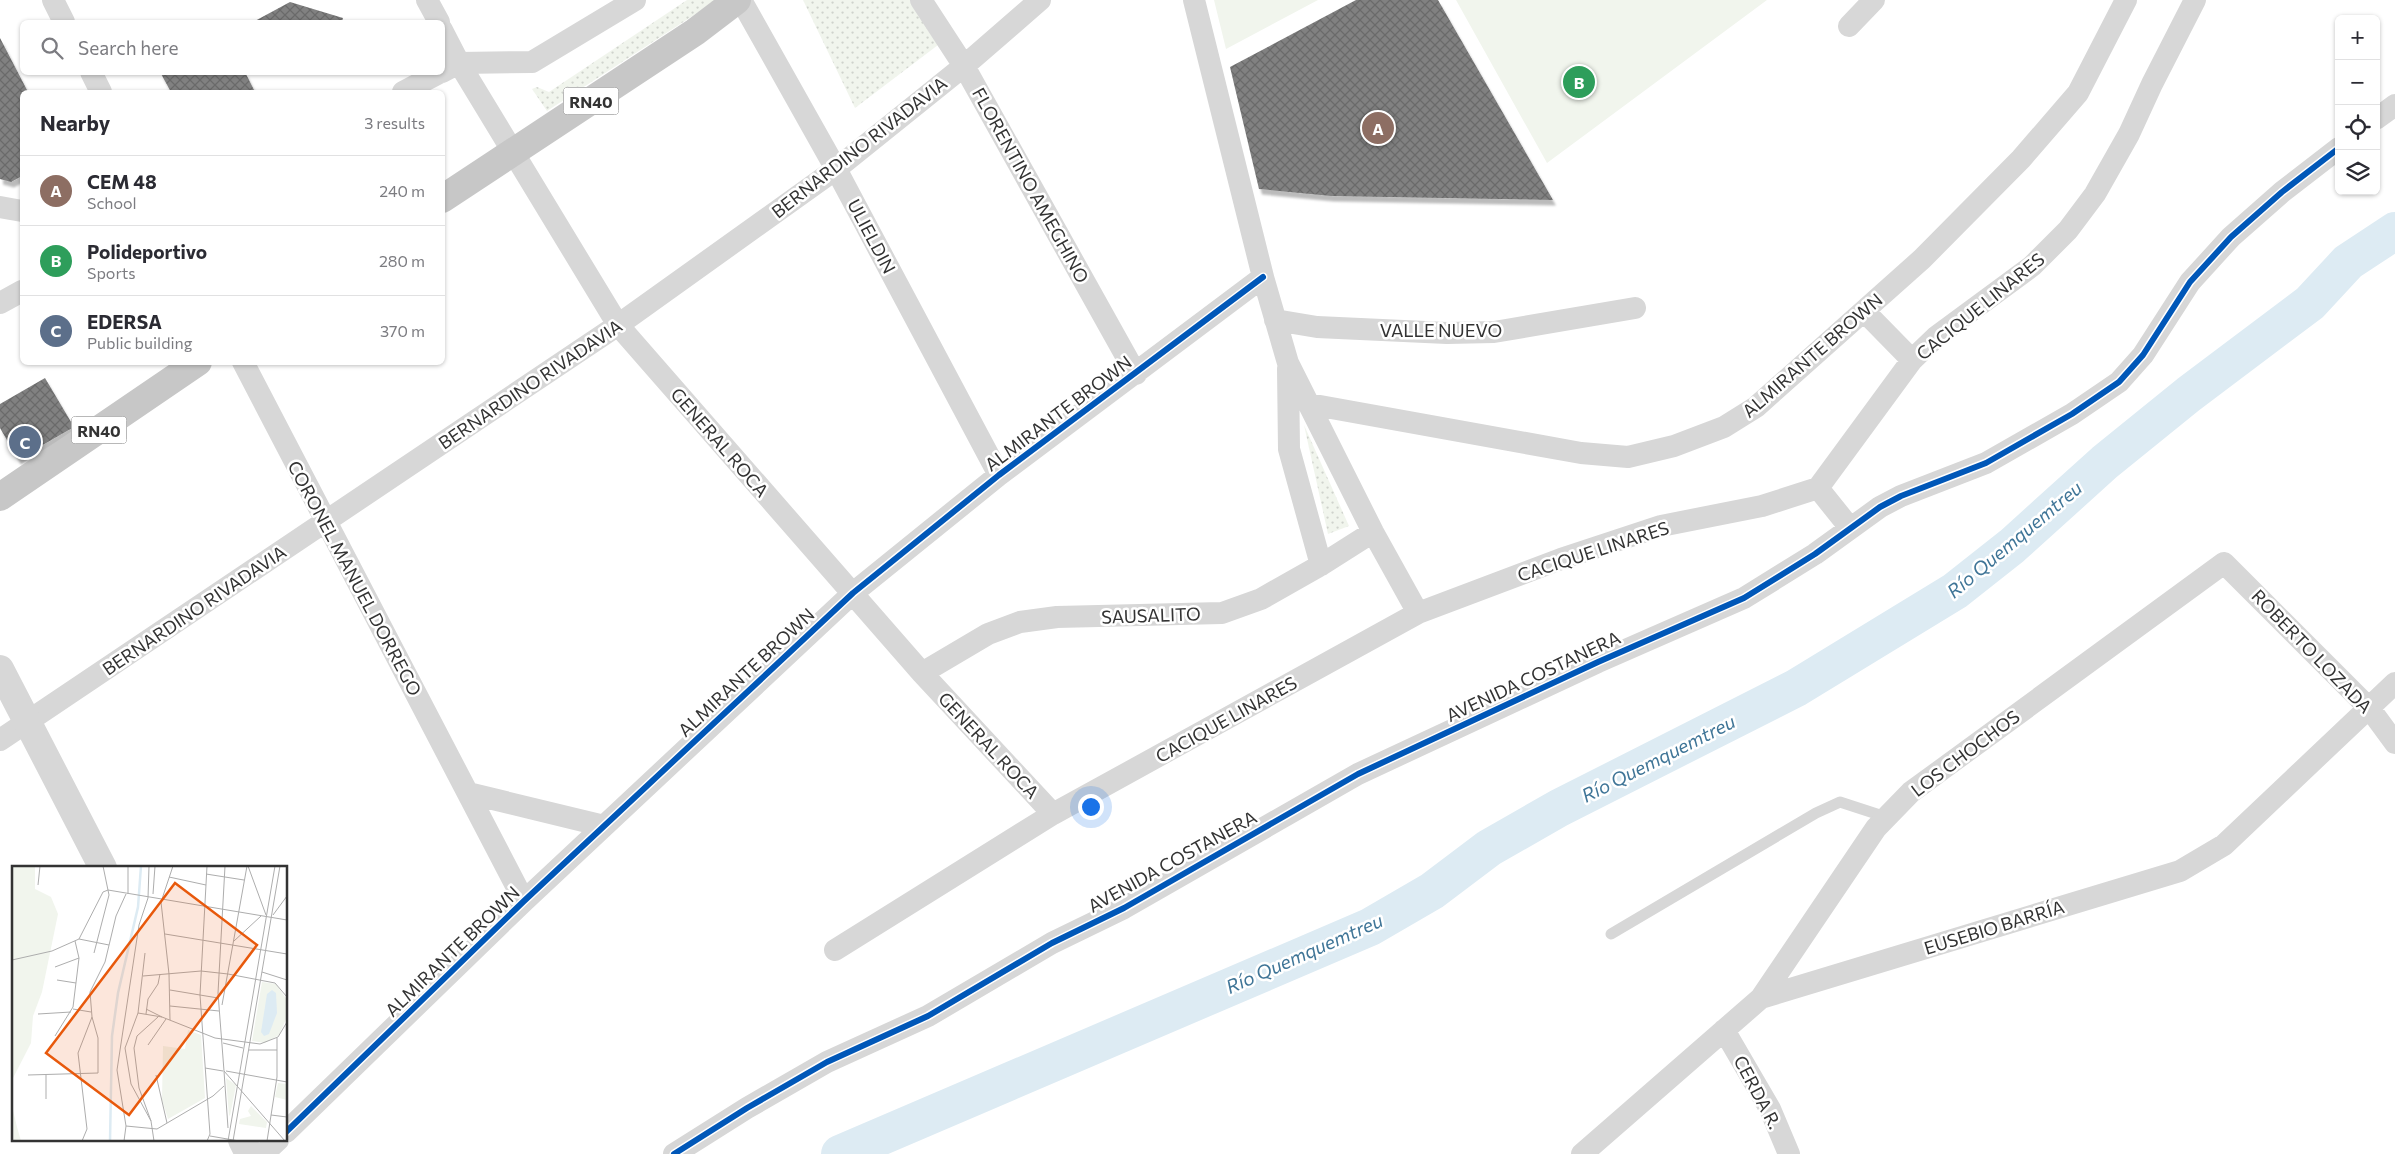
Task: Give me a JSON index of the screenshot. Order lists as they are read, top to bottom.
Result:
{
  "streets": {
    "highway": ["RN40"],
    "street": [
      "BERNARDINO RIVADAVIA",
      "FLORENTINO AMEGHINO",
      "ULIELDIN",
      "CACIQUE LINARES",
      "VALLE NUEVO",
      "ALMIRANTE BROWN",
      "GENERAL ROCA",
      "CORONEL MANUEL DORREGO",
      "SAUSALITO",
      "ROBERTO LOZADA",
      "AVENIDA COSTANERA",
      "LOS CHOCHOS",
      "EUSEBIO BARRÍA",
      "CERDA R."
    ]
  },
  "crossings": [
    ["RN40", "ULIELDIN"],
    ["RN40", "GENERAL ROCA"],
    ["BERNARDINO RIVADAVIA", "FLORENTINO AMEGHINO"],
    ["BERNARDINO RIVADAVIA", "ULIELDIN"],
    ["BERNARDINO RIVADAVIA", "GENERAL ROCA"],
    ["BERNARDINO RIVADAVIA", "CORONEL MANUEL DORREGO"],
    ["FLORENTINO AMEGHINO", "ALMIRANTE BROWN"],
    ["ULIELDIN", "ALMIRANTE BROWN"],
    ["CACIQUE LINARES", "GENERAL ROCA"],
    ["ALMIRANTE BROWN", "GENERAL ROCA"],
    ["ALMIRANTE BROWN", "CORONEL MANUEL DORREGO"],
    ["GENERAL ROCA", "SAUSALITO"],
    ["ROBERTO LOZADA", "LOS CHOCHOS"],
    ["ROBERTO LOZADA", "EUSEBIO BARRÍA"],
    ["LOS CHOCHOS", "EUSEBIO BARRÍA"],
    ["EUSEBIO BARRÍA", "CERDA R."]
  ],
  "water": ["Río Quemquemtreu"],
  "page": {
    "map_buttons": ["+", "−"],
    "search": "Search here",
    "pins": ["B", "A", "C"],
    "heading": ["Nearby", "3 results"],
    "list": [
      {
        "mark": "A",
        "name": "CEM 48",
        "note": "School",
        "value": "240 m"
      },
      {
        "mark": "B",
        "name": "Polideportivo",
        "note": "Sports",
        "value": "280 m"
      },
      {
        "mark": "C",
        "name": "EDERSA",
        "note": "Public building",
        "value": "370 m"
      }
    ]
  }
}
